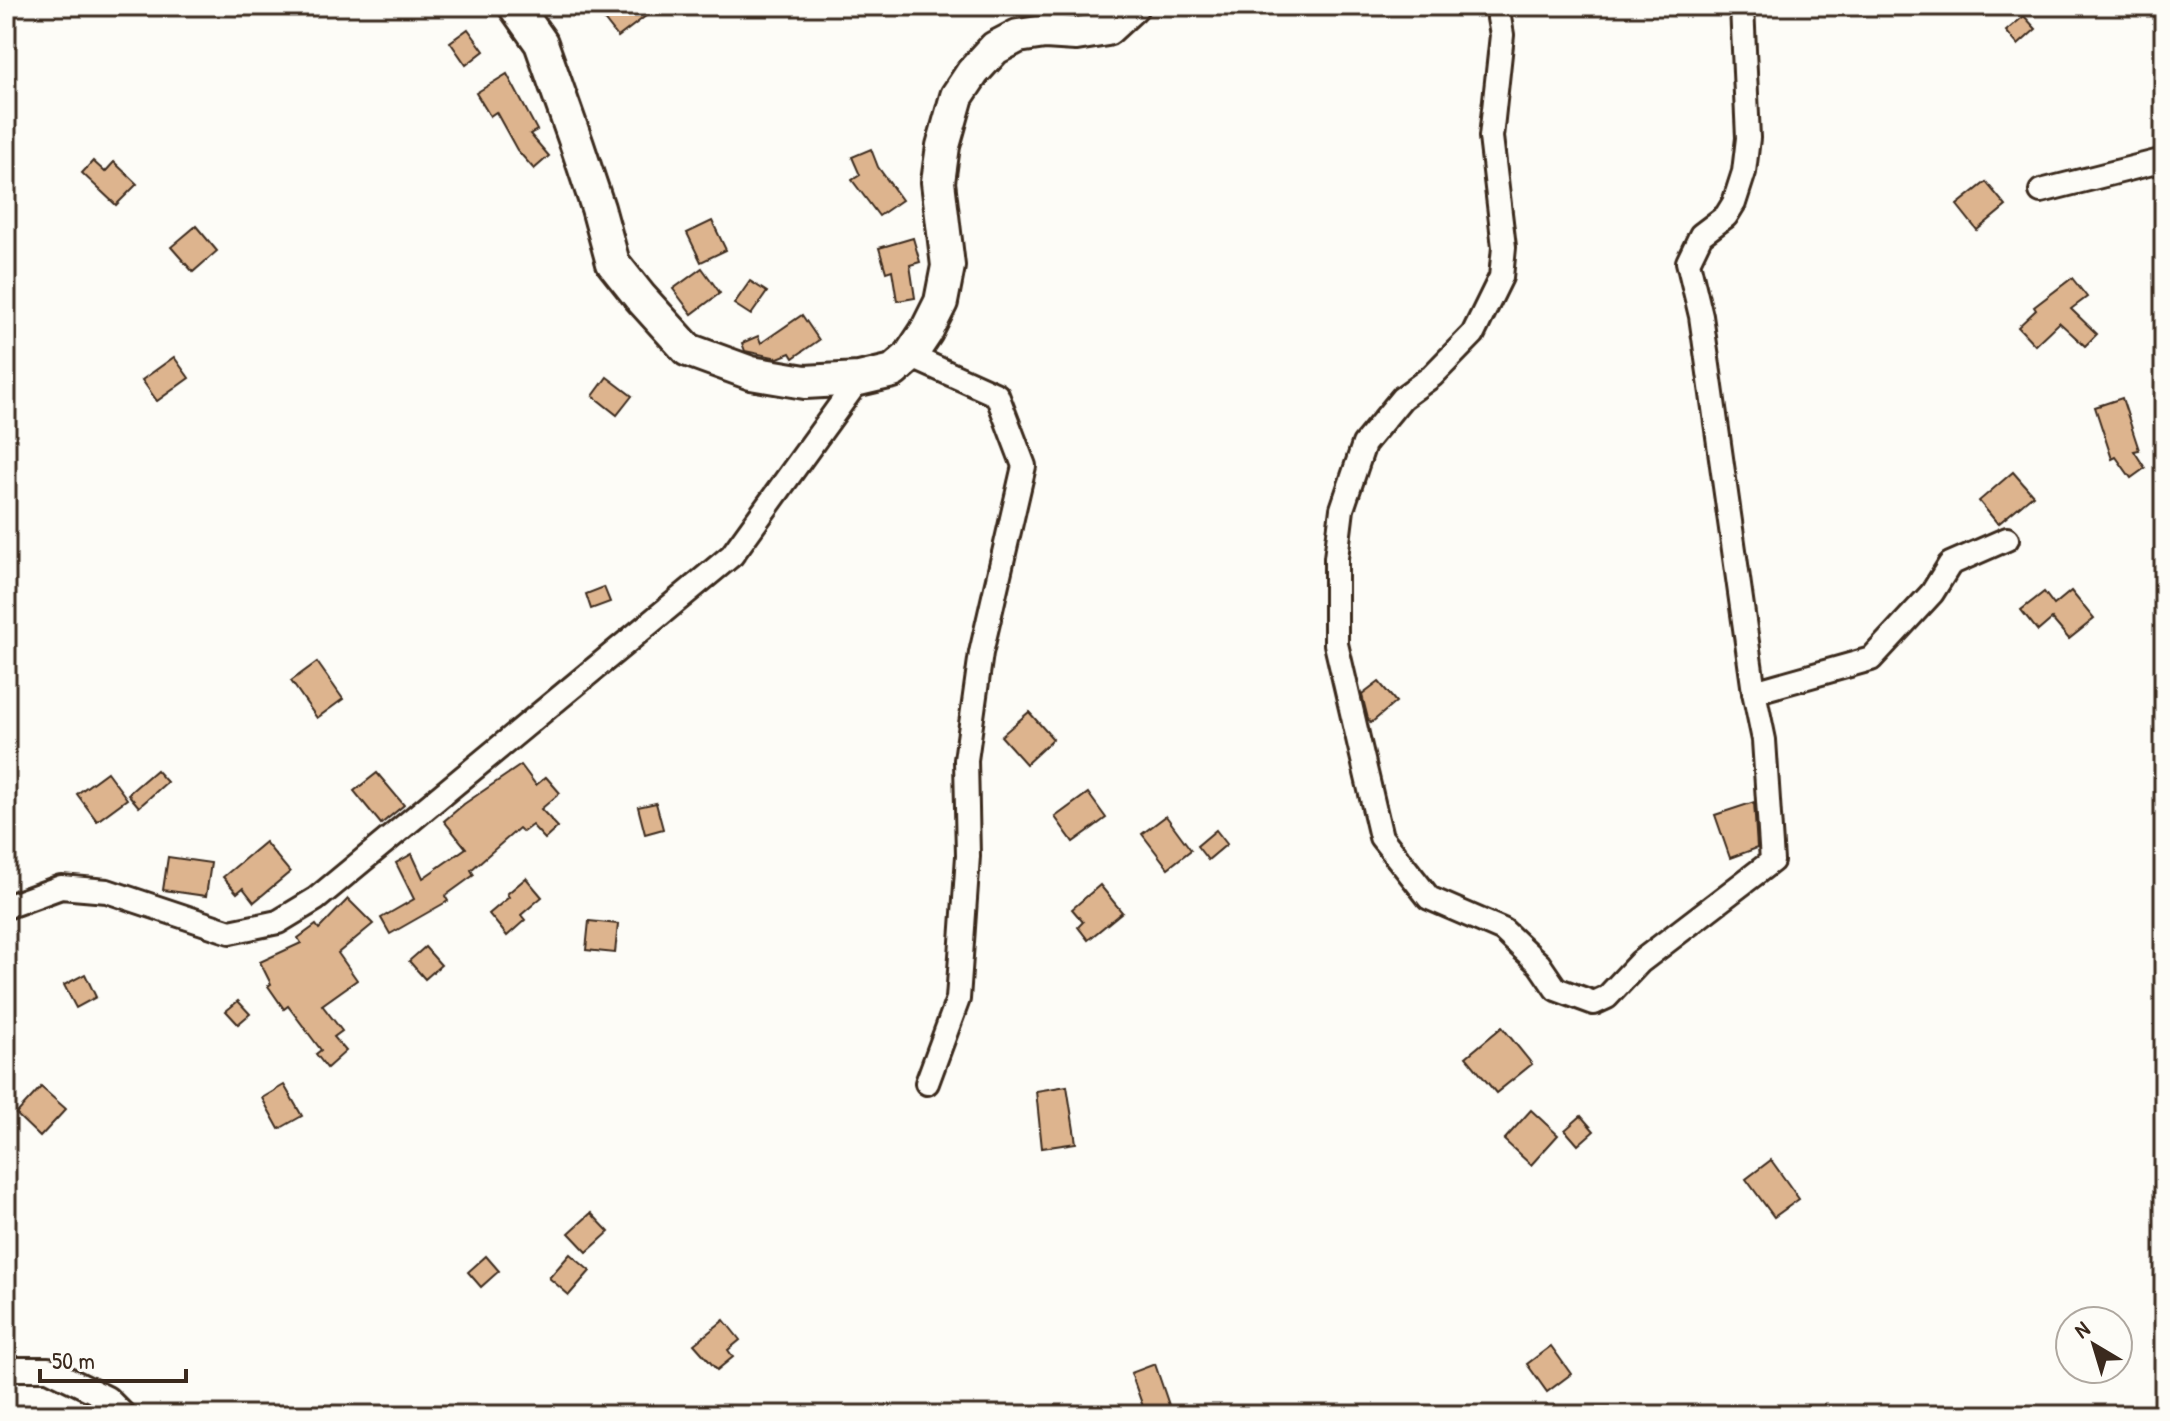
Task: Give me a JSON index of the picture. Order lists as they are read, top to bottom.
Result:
{
  "scale_bar": "50 m",
  "north": "top left"
}
